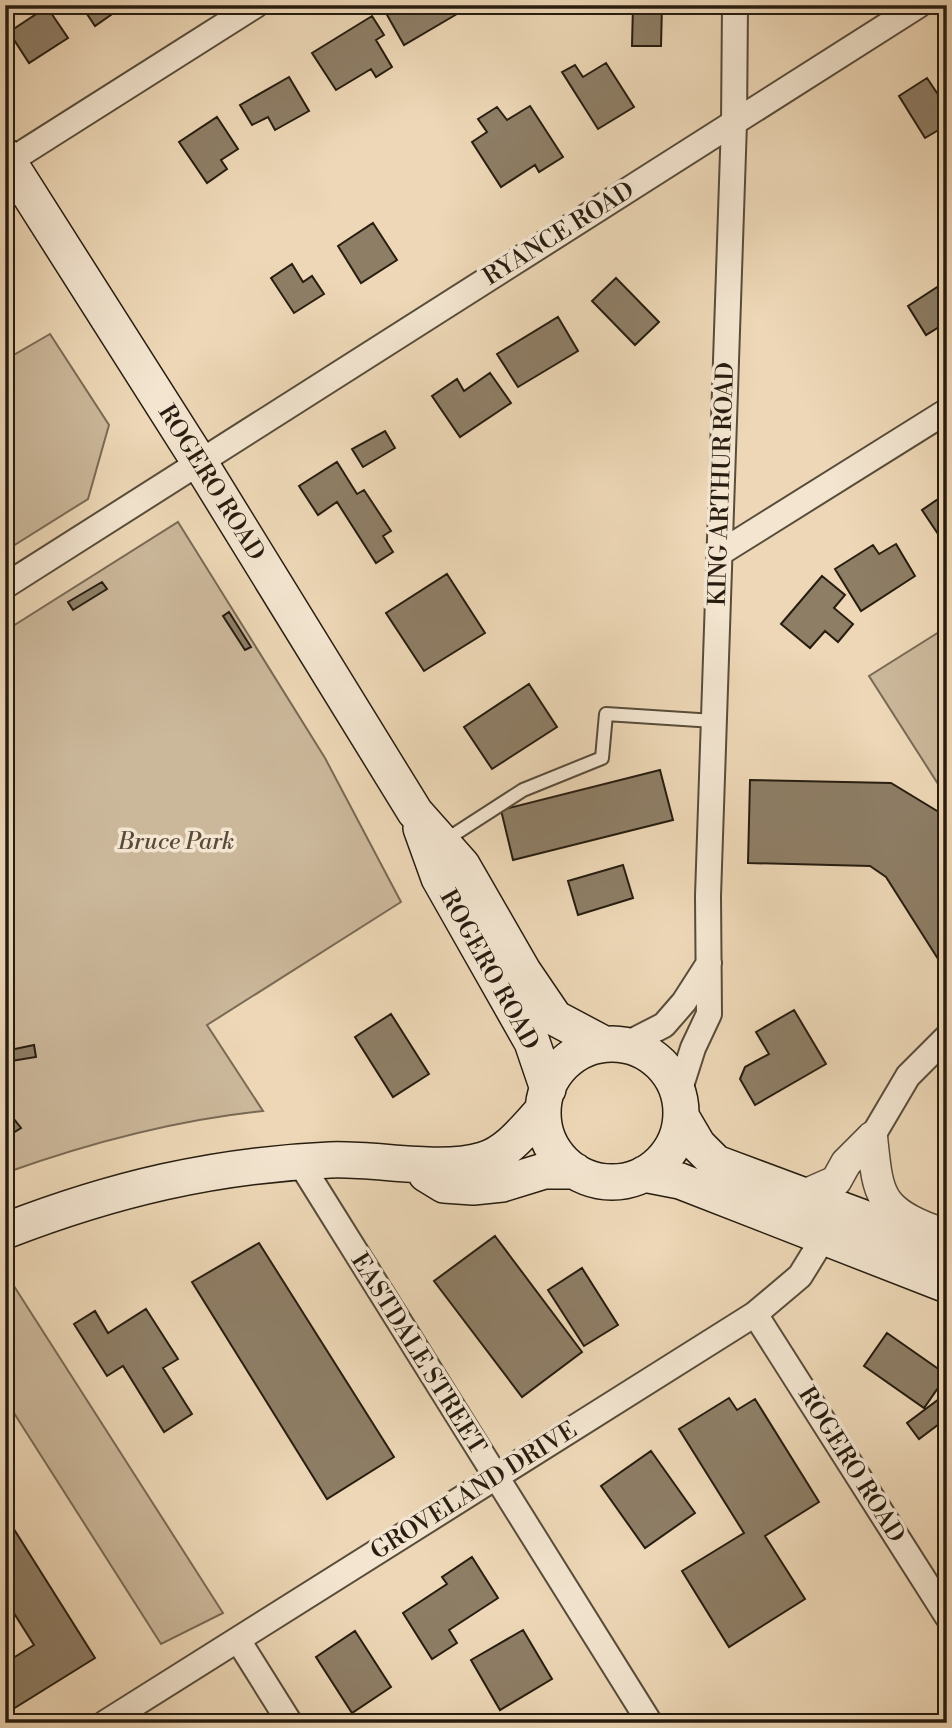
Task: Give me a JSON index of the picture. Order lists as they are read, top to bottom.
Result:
{
  "streets": {
    "main road": ["ROGERO ROAD"],
    "street": [
      "RYANCE ROAD",
      "KING ARTHUR ROAD",
      "EASTDALE STREET",
      "GROVELAND DRIVE"
    ]
  },
  "crossings": [
    ["RYANCE ROAD", "ROGERO ROAD"],
    ["RYANCE ROAD", "KING ARTHUR ROAD"],
    ["ROGERO ROAD", "KING ARTHUR ROAD"],
    ["ROGERO ROAD", "GROVELAND DRIVE"],
    ["EASTDALE STREET", "GROVELAND DRIVE"]
  ],
  "parks": ["Bruce Park"]
}
